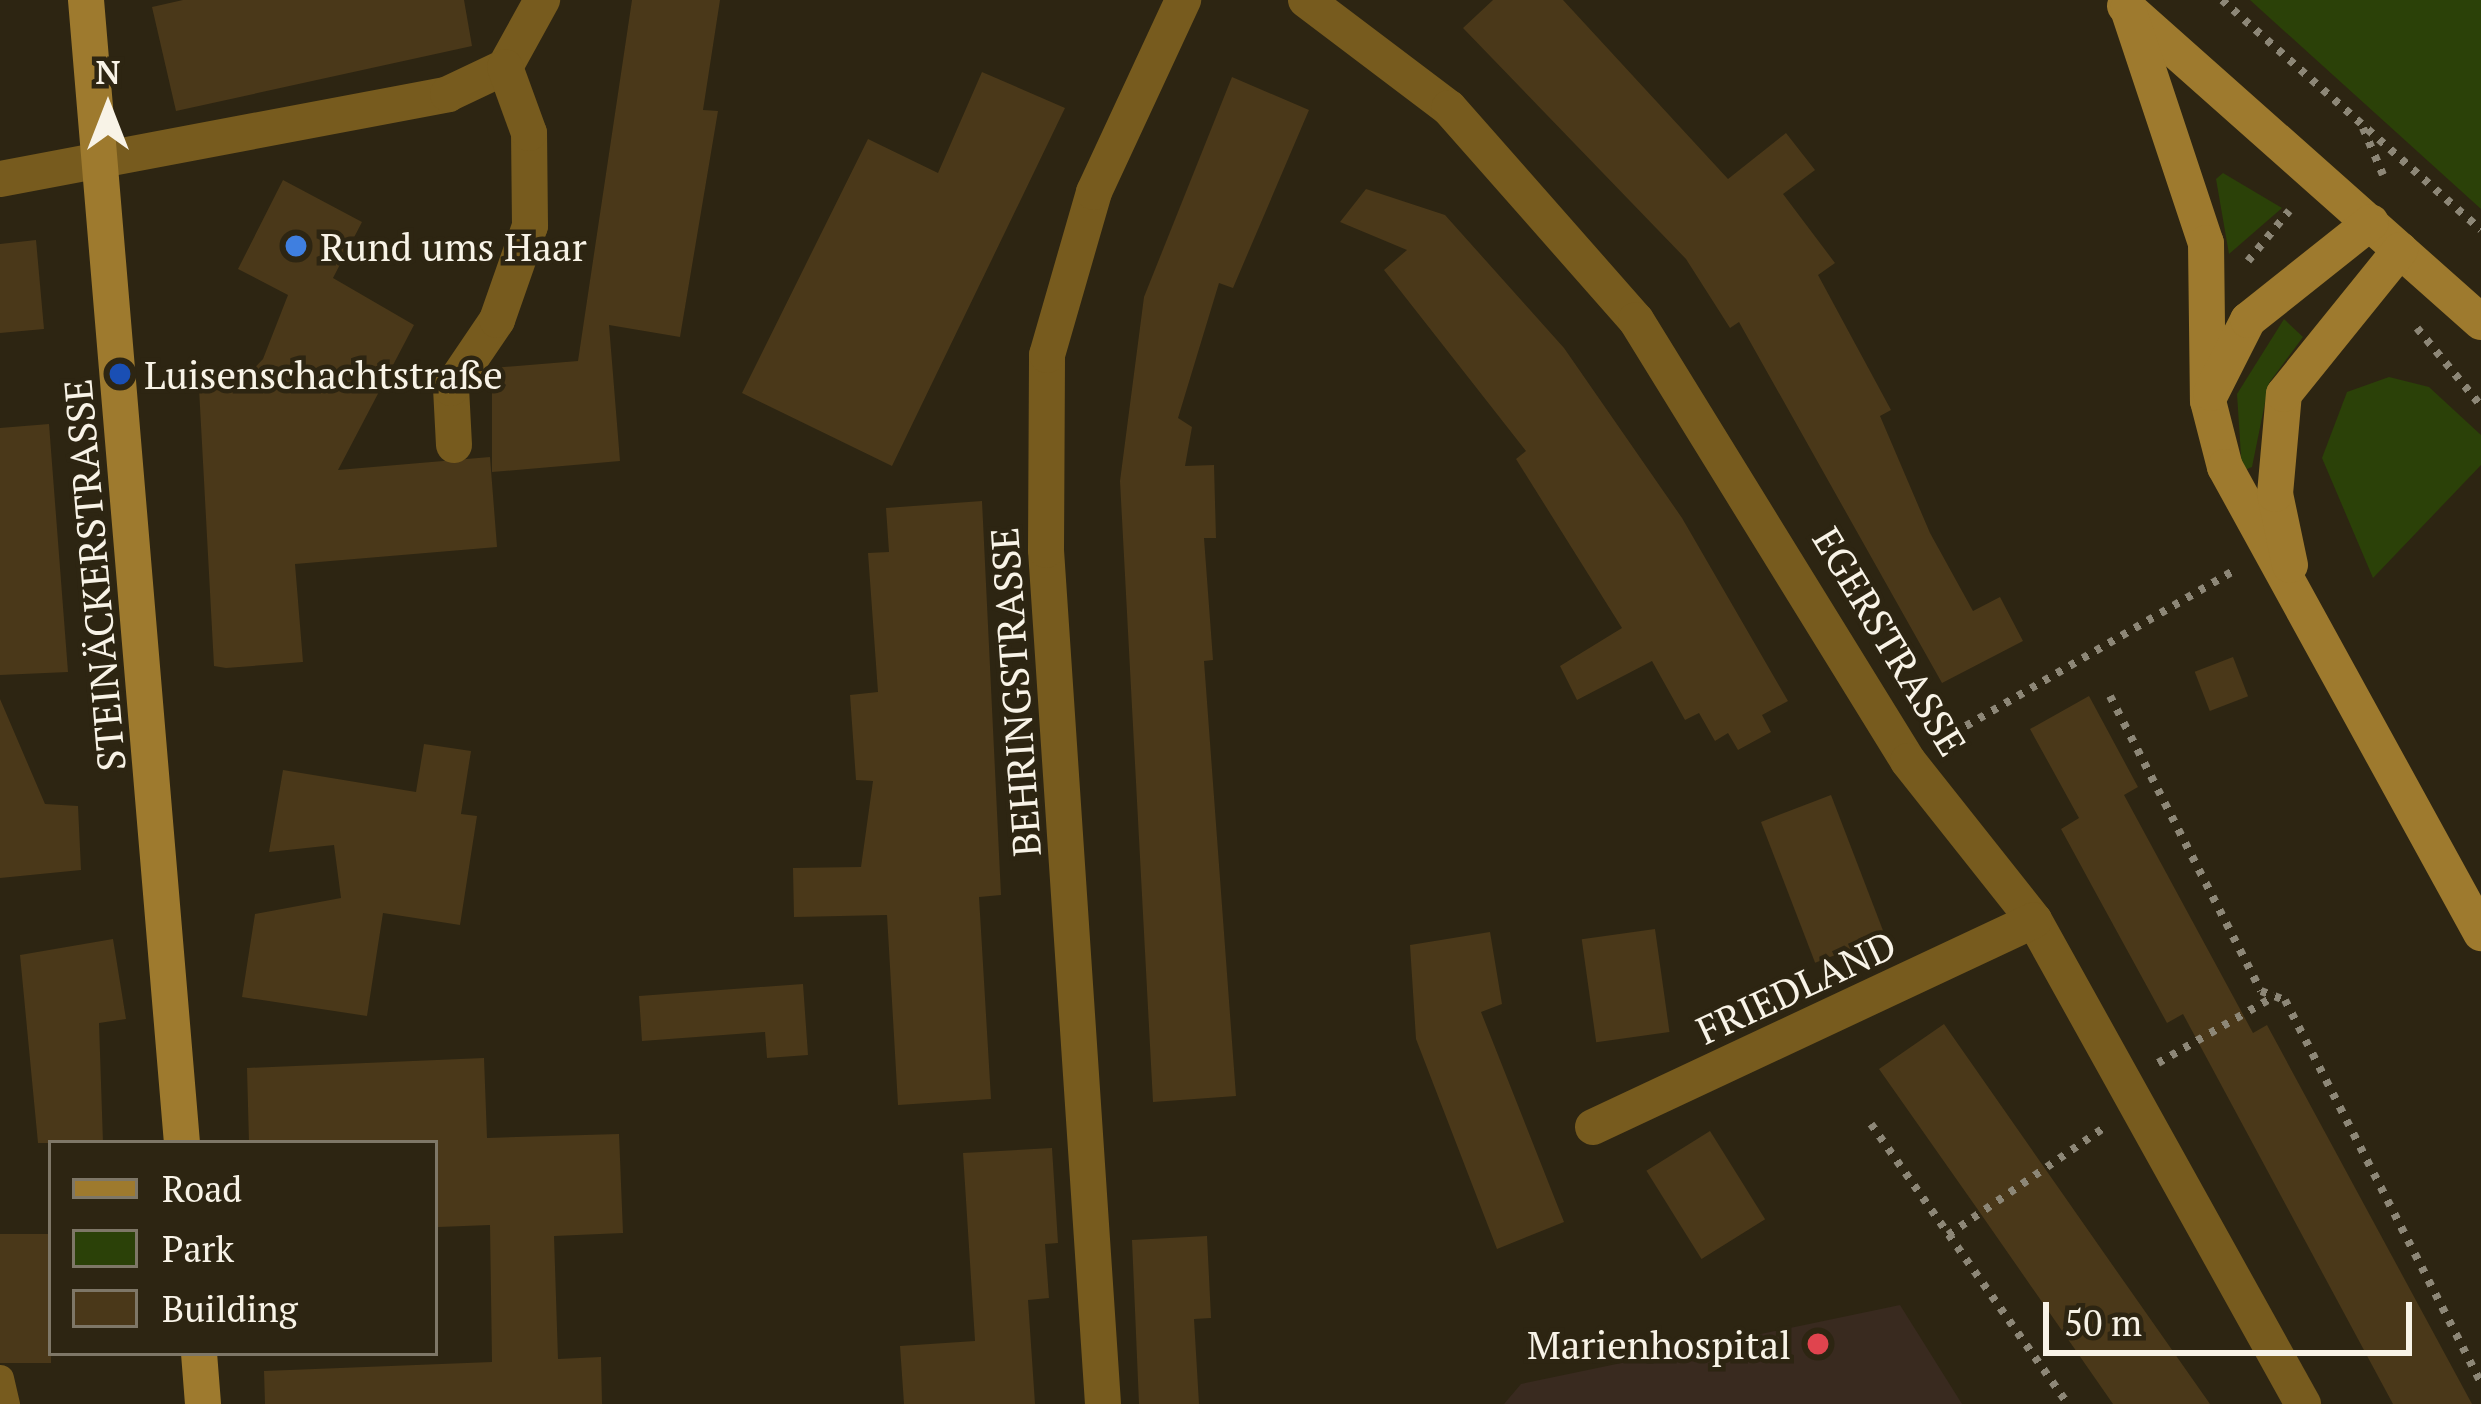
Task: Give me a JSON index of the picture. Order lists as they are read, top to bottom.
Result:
{
  "streets": {
    "main road": ["STEINÄCKERSTRASSE"],
    "street": ["EGERSTRASSE", "BEHRINGSTRASSE", "FRIEDLAND"]
  },
  "crossings": [
    ["EGERSTRASSE", "FRIEDLAND"]
  ],
  "places": ["Rund ums Haar", "Luisenschachtstraße", "Marienhospital"],
  "legend": ["Road", "Park", "Building"],
  "scale_bar": "50 m",
  "north": "top"
}
